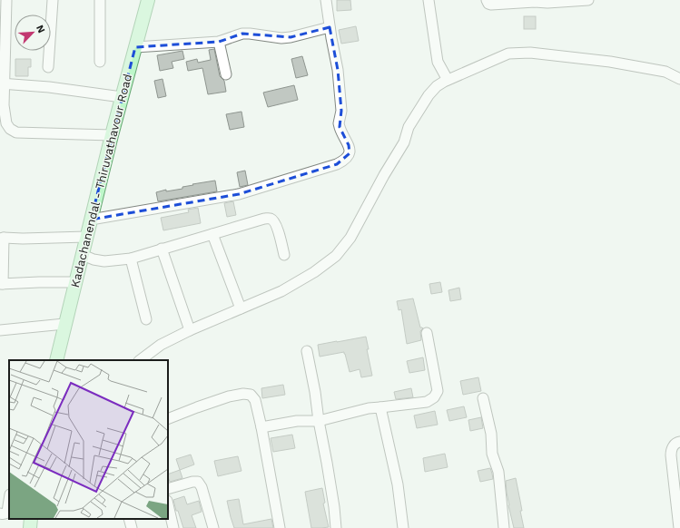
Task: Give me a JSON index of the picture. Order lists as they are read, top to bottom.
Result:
{
  "streets": {
    "main road": ["Kadachanendal - Thiruvathavour Road"]
  },
  "north": "top right"
}
